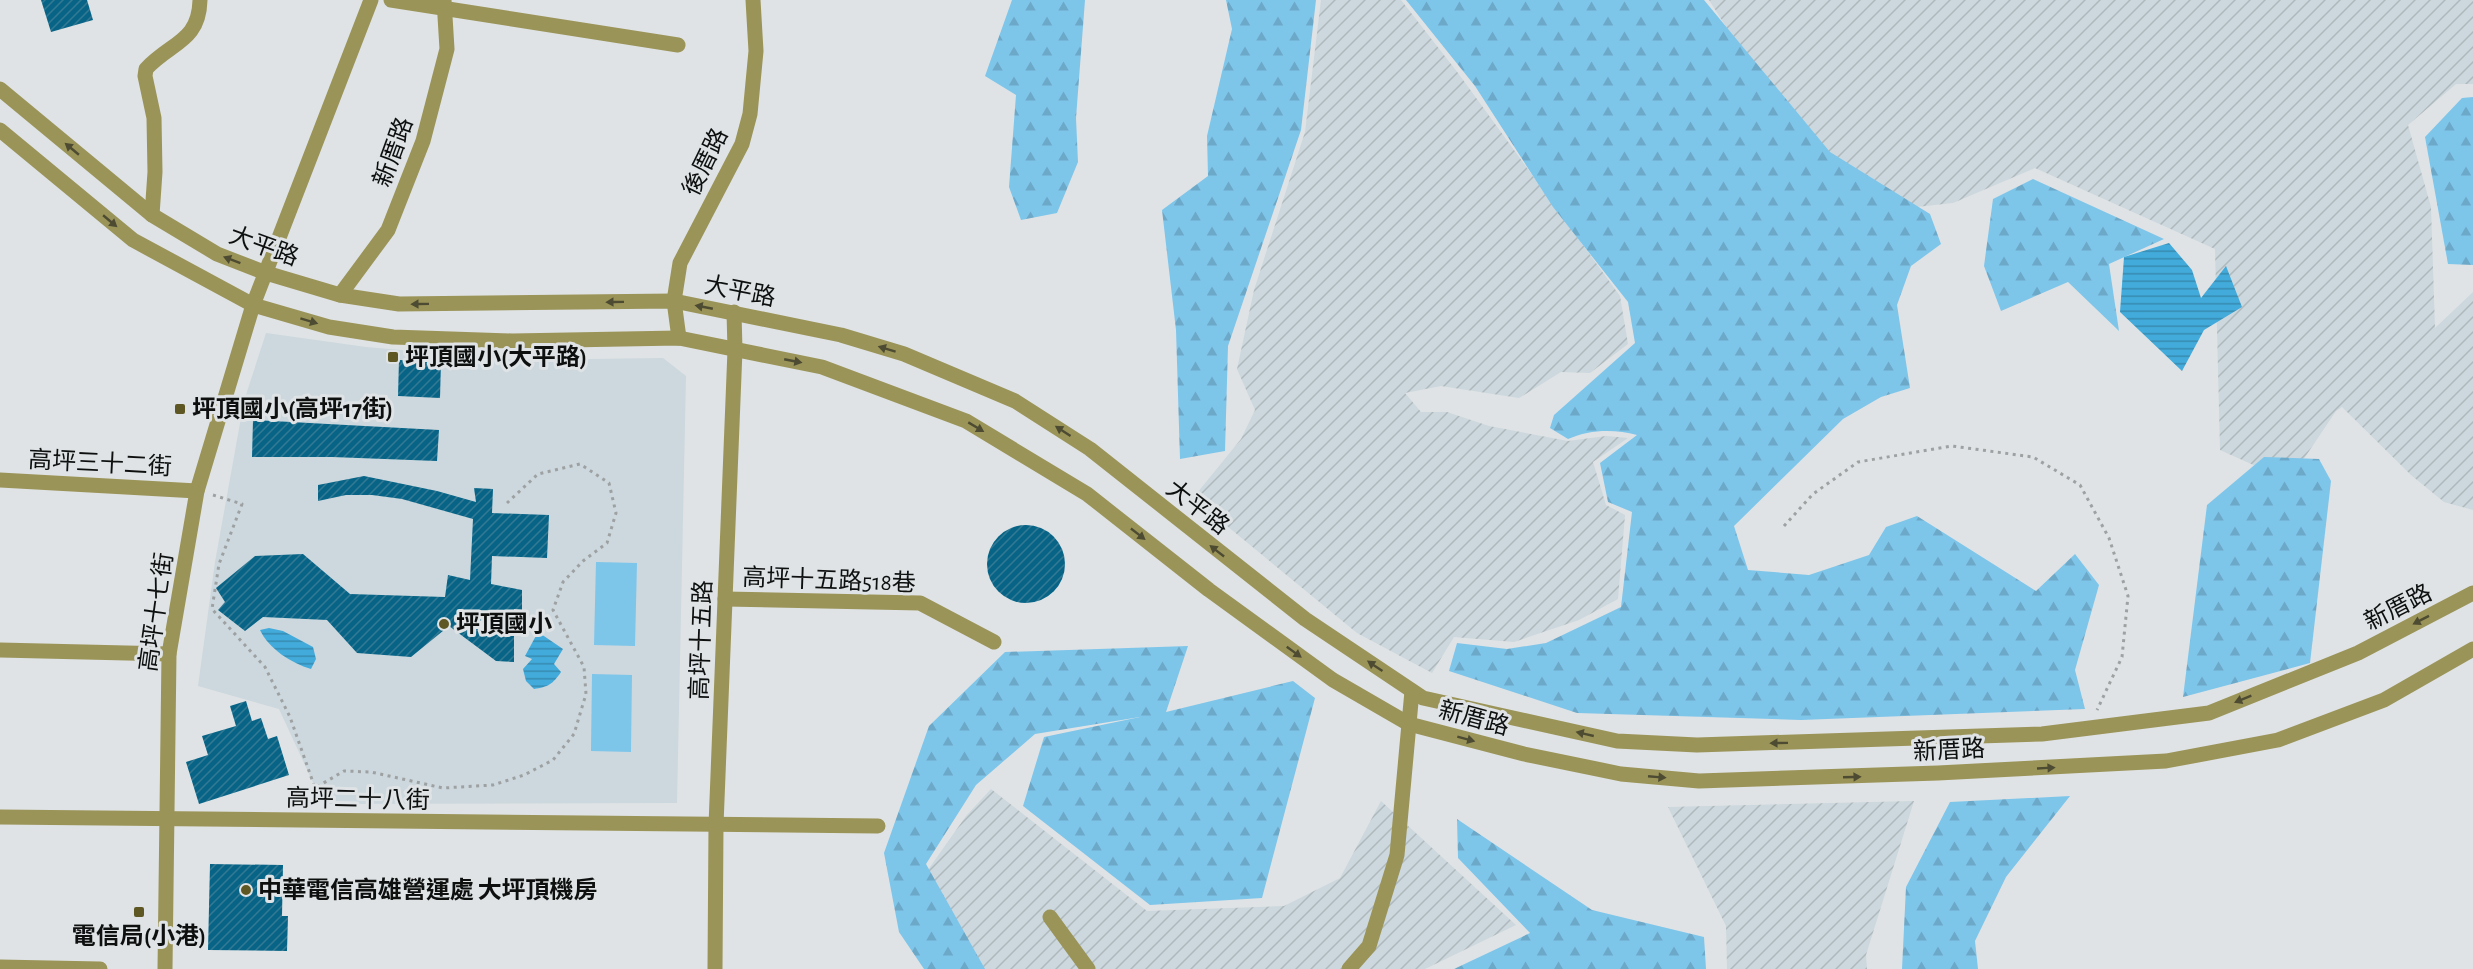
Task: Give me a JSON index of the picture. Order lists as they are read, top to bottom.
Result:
{
  "streets": {
    "street": [
      "新厝路",
      "後厝路",
      "大平路",
      "高坪三十二街",
      "高坪十五路518巷",
      "高坪十七街",
      "高坪十五路",
      "高坪二十八街"
    ]
  },
  "crossings": [
    ["新厝路", "大平路"],
    ["後厝路", "大平路"],
    ["大平路", "高坪十七街"],
    ["大平路", "高坪十五路"],
    ["高坪三十二街", "高坪十七街"],
    ["高坪十五路518巷", "高坪十五路"],
    ["高坪十七街", "高坪二十八街"],
    ["高坪十五路", "高坪二十八街"]
  ],
  "places": {
    "transit": ["坪頂國小(大平路)", "坪頂國小(高坪17街)", "電信局(小港)"],
    "other": ["坪頂國小", "中華電信高雄營運處 大坪頂機房"]
  }
}
